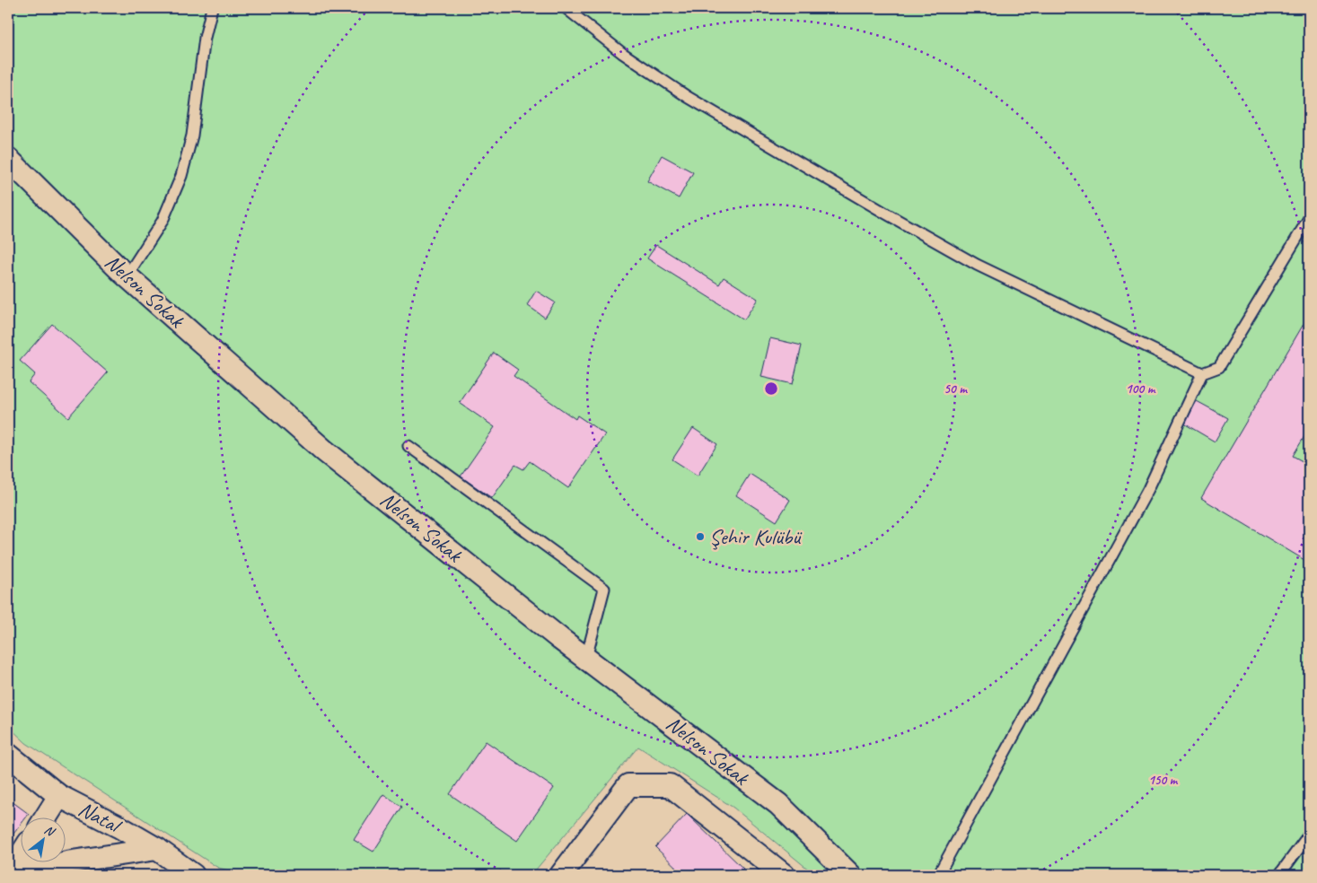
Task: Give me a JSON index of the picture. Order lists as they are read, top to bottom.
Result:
{
  "streets": {
    "street": ["Nelson Sokak", "Natal"]
  },
  "places": ["Şehir Kulübü"],
  "north": "top right",
  "rings": ["50 m", "100 m", "150 m"]
}
